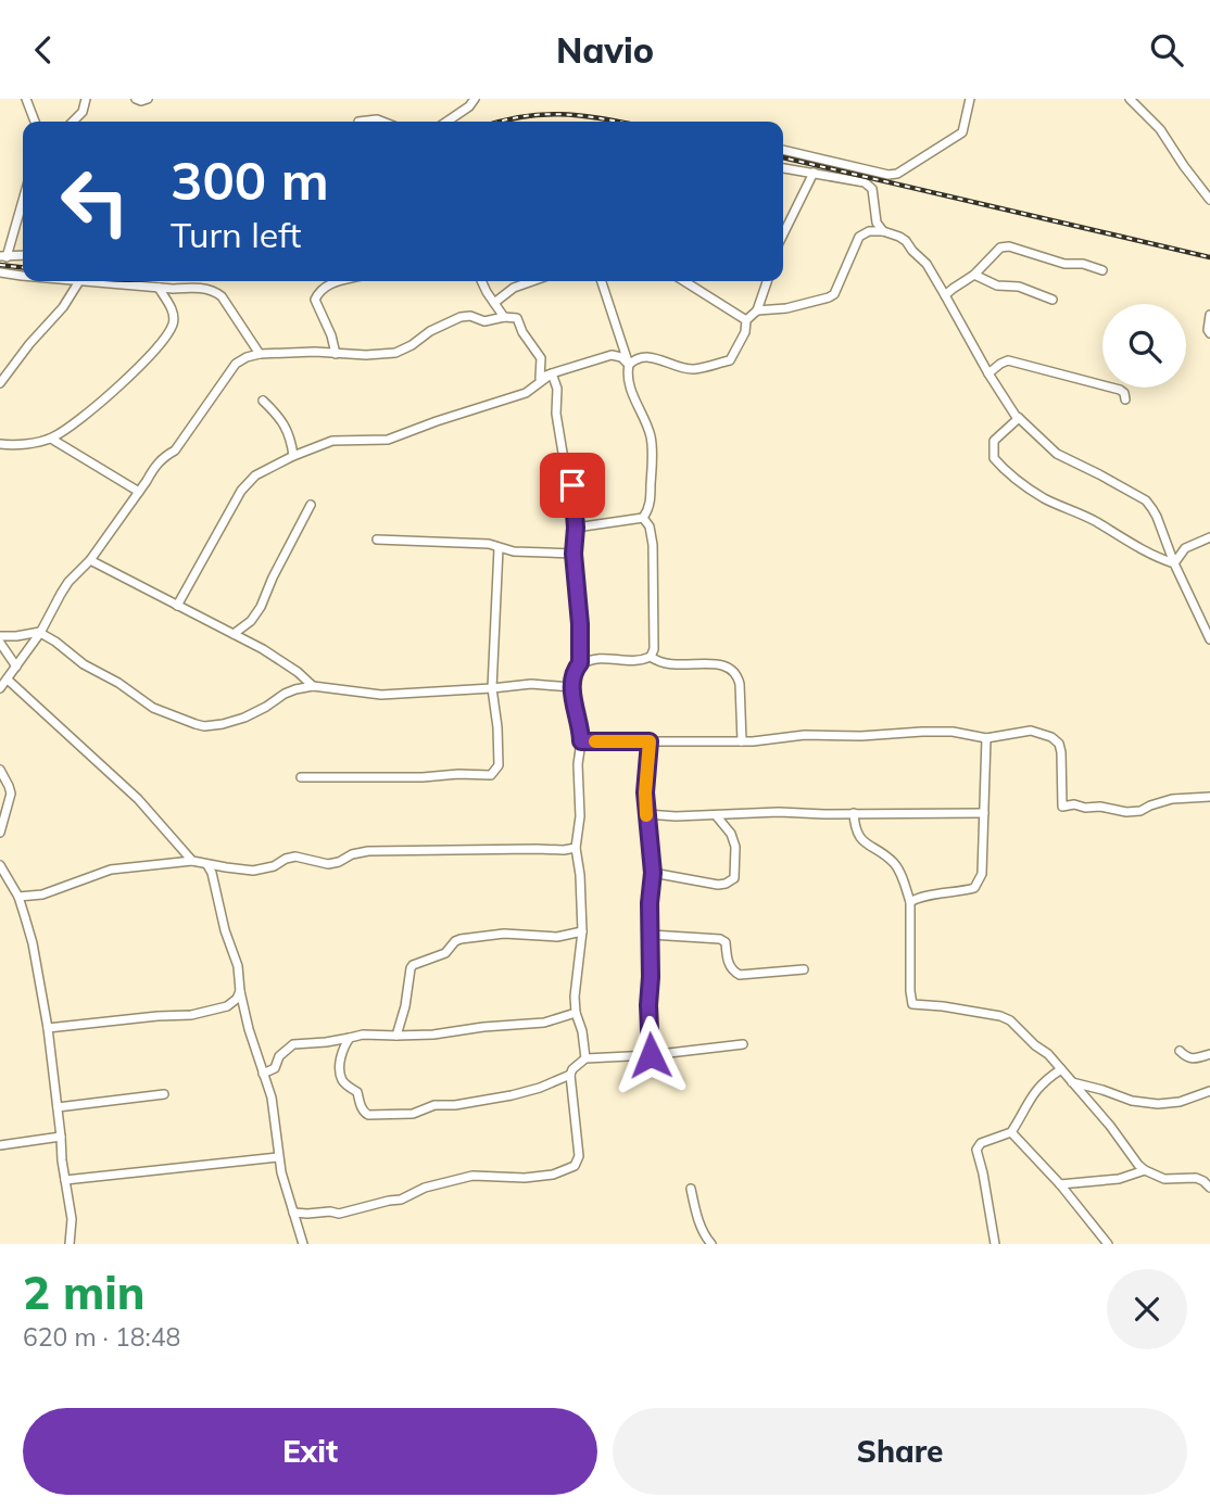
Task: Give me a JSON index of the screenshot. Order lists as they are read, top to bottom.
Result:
{
  "page": {
    "header": "Navio",
    "turn": ["300 m", "Turn left"],
    "heading": ["2 min", "620 m · 18:48"],
    "buttons": ["Exit", "Share"]
  }
}
